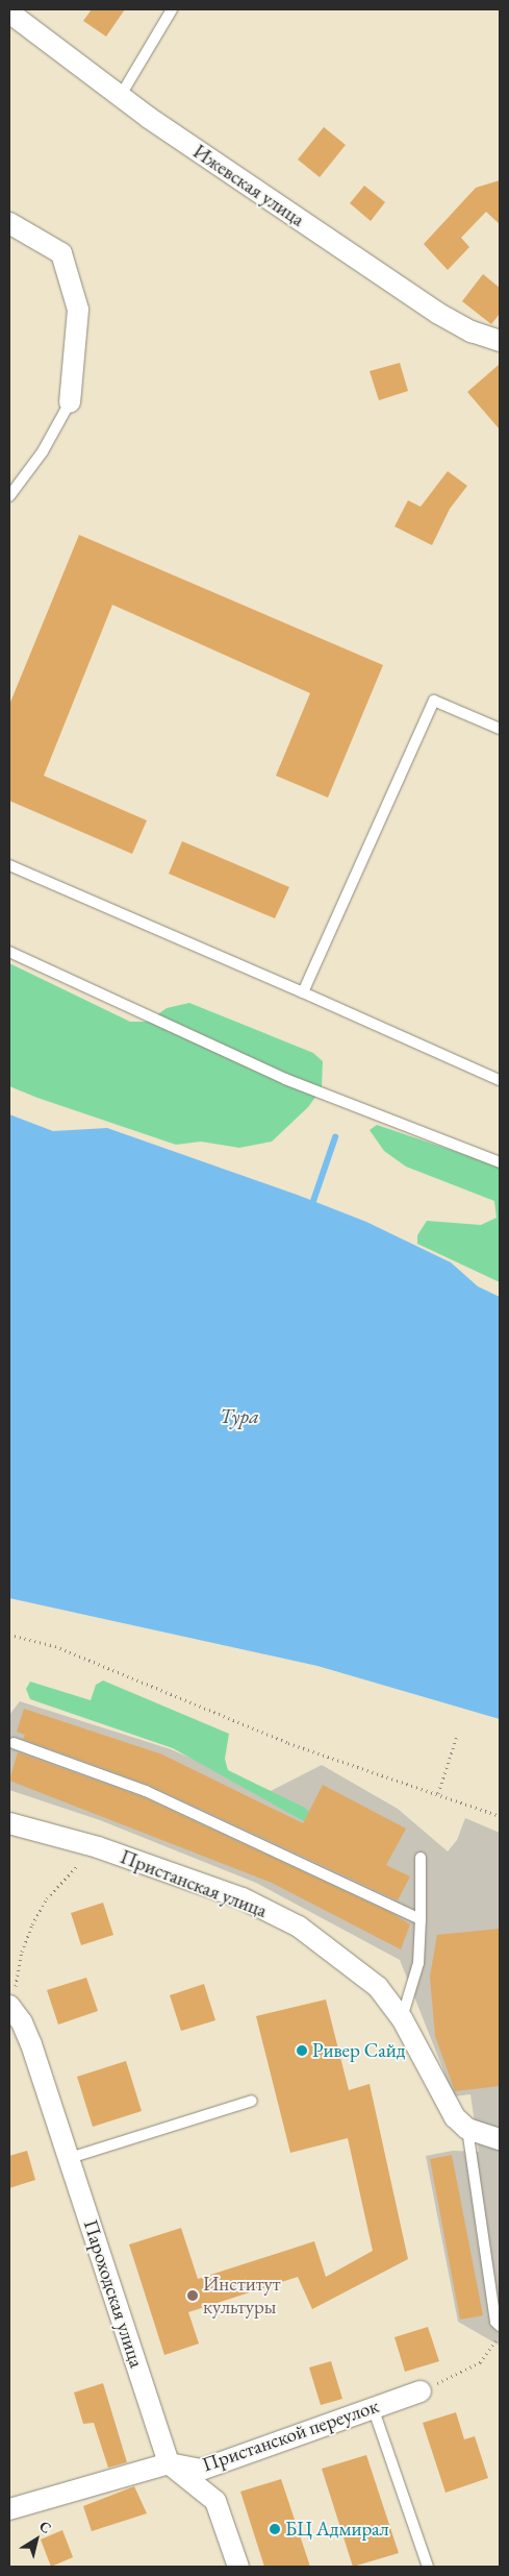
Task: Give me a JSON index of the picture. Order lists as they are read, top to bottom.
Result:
{
  "streets": {
    "street": [
      "Ижевская улица",
      "Пристанская улица",
      "Пароходская улица",
      "Пристанской переулок"
    ]
  },
  "crossings": [
    ["Пароходская улица", "Пристанской переулок"]
  ],
  "water": ["Тура"],
  "places": ["Ривер Сайд", "Институт культуры", "БЦ Адмирал"],
  "north": "top right"
}
